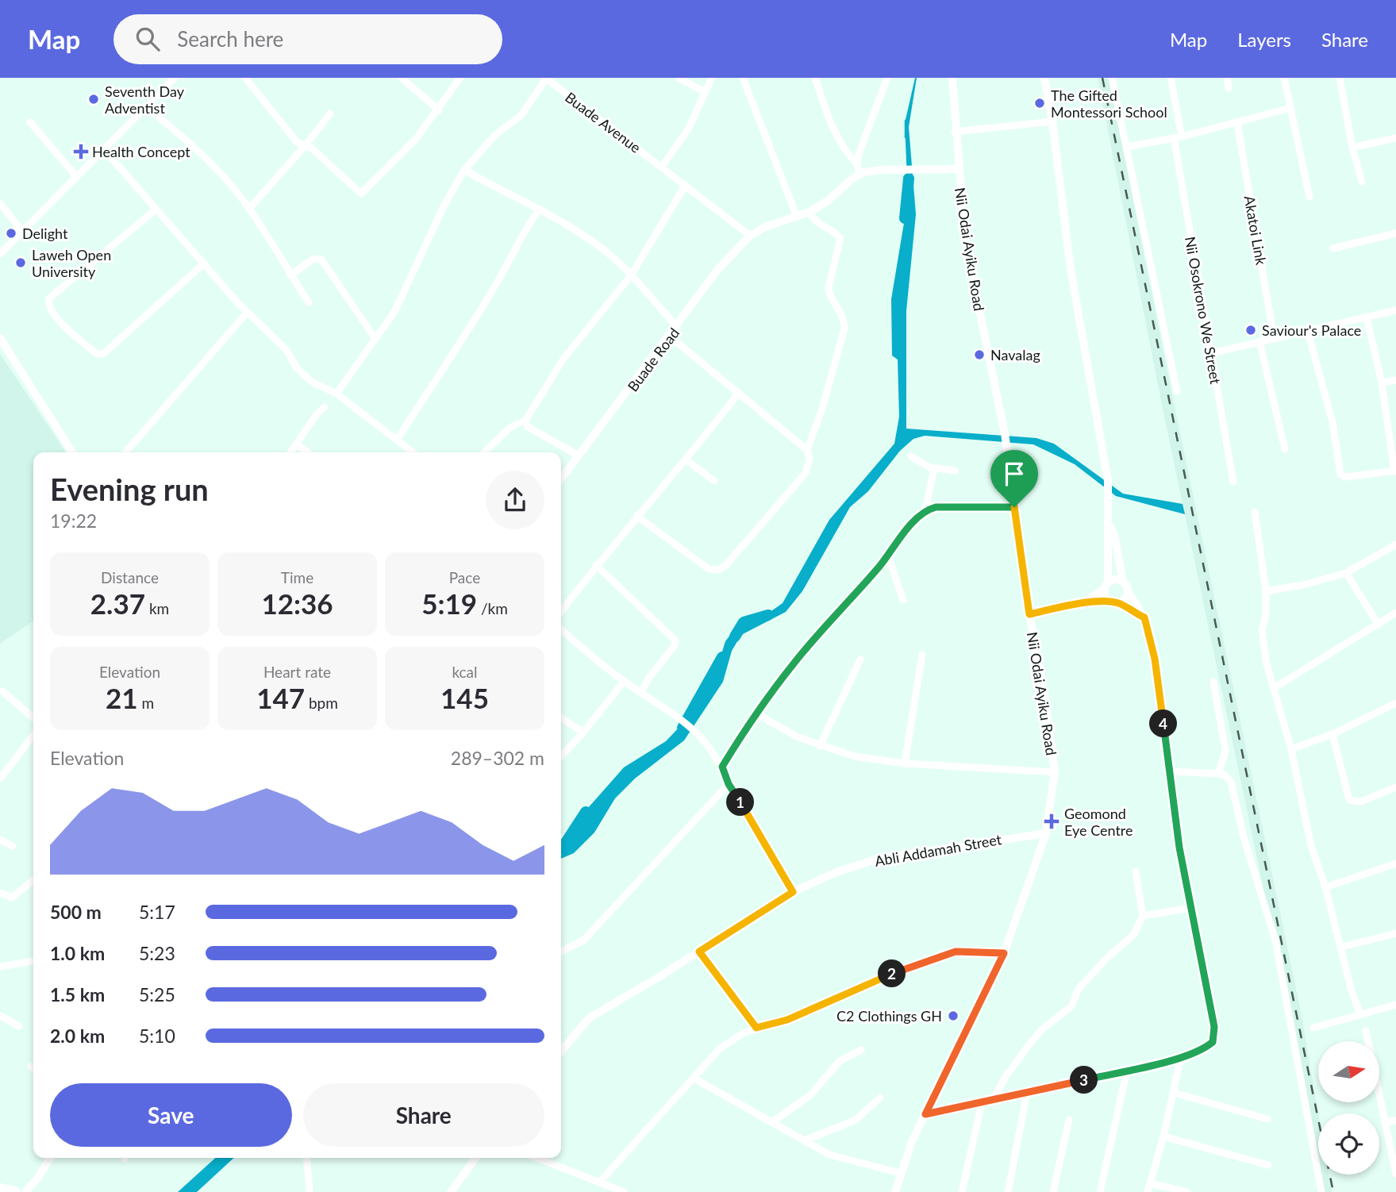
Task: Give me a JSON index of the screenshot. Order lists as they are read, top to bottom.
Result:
{
  "streets": {
    "street": [
      "Buade Avenue",
      "Akatoi Link",
      "Nii Odai Ayiku Road",
      "Nii Osokrono We Street",
      "Buade Road",
      "Abli Addamah Street"
    ]
  },
  "crossings": [
    ["Buade Avenue", "Buade Road"],
    ["Nii Odai Ayiku Road", "Abli Addamah Street"]
  ],
  "places": {
    "other": [
      "Seventh Day Adventist",
      "The Gifted Montessori School",
      "Delight",
      "Laweh Open University",
      "Saviour's Palace",
      "Navalag",
      "C2 Clothings GH"
    ],
    "health": ["Health Concept", "Geomond Eye Centre"]
  },
  "north": "right",
  "page": {
    "header": "Map",
    "search": "Search here",
    "nav": ["Map", "Layers", "Share"],
    "heading": ["Evening run", "19:22"],
    "stats": [
      ["Distance", "2.37 km"],
      ["Time", "12:36"],
      ["Pace", "5:19 /km"],
      ["Elevation", "21 m"],
      ["Heart rate", "147 bpm"],
      ["kcal", "145"]
    ],
    "pins": [
      "4",
      "1",
      "2",
      "3"
    ],
    "chart": ["Elevation", "289–302 m"],
    "list": [
      {
        "name": "500 m",
        "note": "5:17"
      },
      {
        "name": "1.0 km",
        "note": "5:23"
      },
      {
        "name": "1.5 km",
        "note": "5:25"
      },
      {
        "name": "2.0 km",
        "note": "5:10"
      }
    ],
    "buttons": ["Save", "Share"]
  }
}
